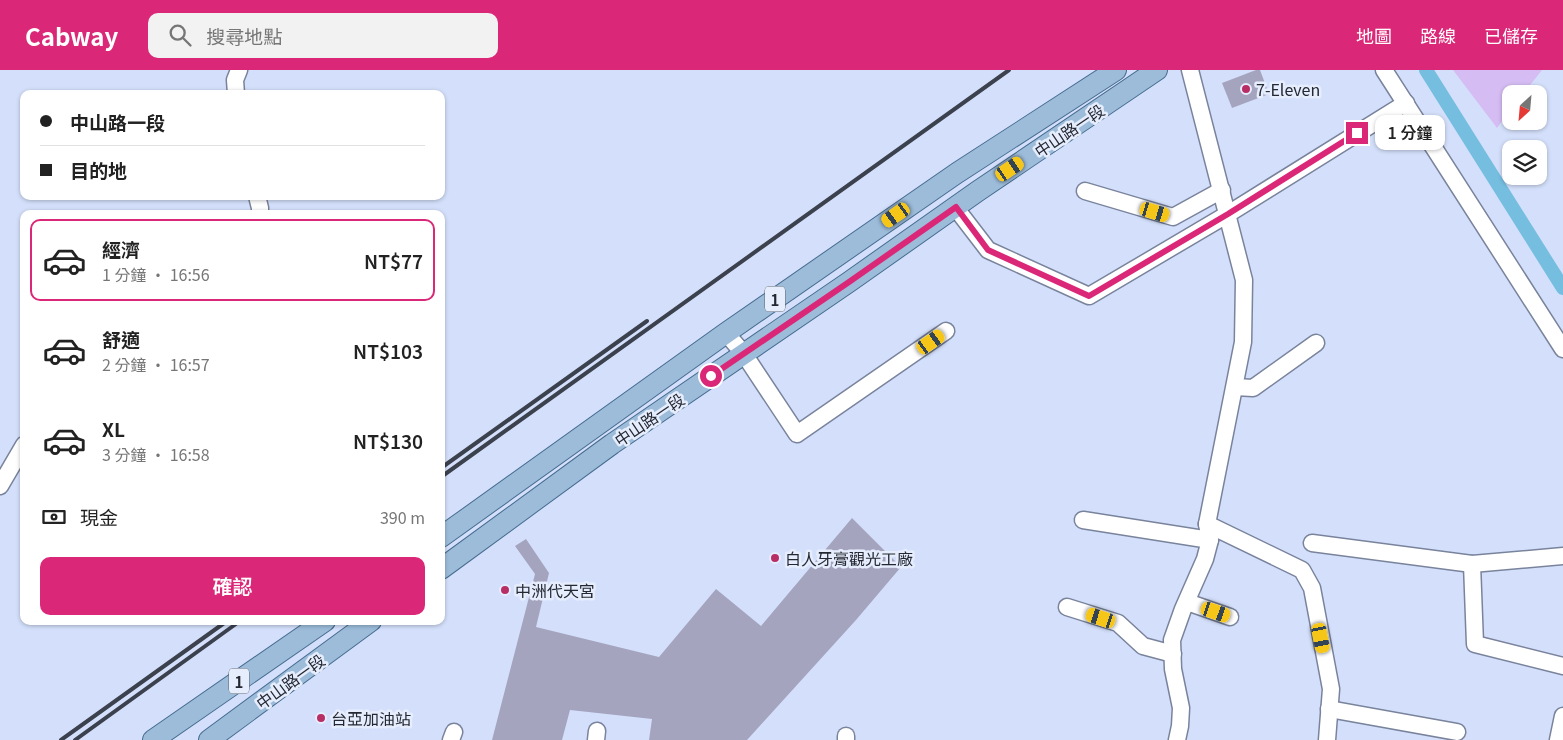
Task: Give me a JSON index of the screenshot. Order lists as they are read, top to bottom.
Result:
{
  "streets": {
    "main road": ["中山路一段", "1"]
  },
  "places": [
    "7-Eleven",
    "白人牙膏觀光工廠",
    "中洲代天宮",
    "台亞加油站"
  ],
  "north": "bottom left",
  "page": {
    "header": "Cabway",
    "search": "搜尋地點",
    "nav": ["地圖", "路線", "已儲存"],
    "banner": ["中山路一段", "目的地"],
    "bubble": "1 分鐘",
    "list": [
      {
        "name": "經濟",
        "note": "1 分鐘 · 16:56",
        "value": "NT$77"
      },
      {
        "name": "舒適",
        "note": "2 分鐘 · 16:57",
        "value": "NT$103"
      },
      {
        "name": "XL",
        "note": "3 分鐘 · 16:58",
        "value": "NT$130"
      }
    ],
    "pay": ["現金", "390 m"],
    "buttons": "確認"
  }
}
